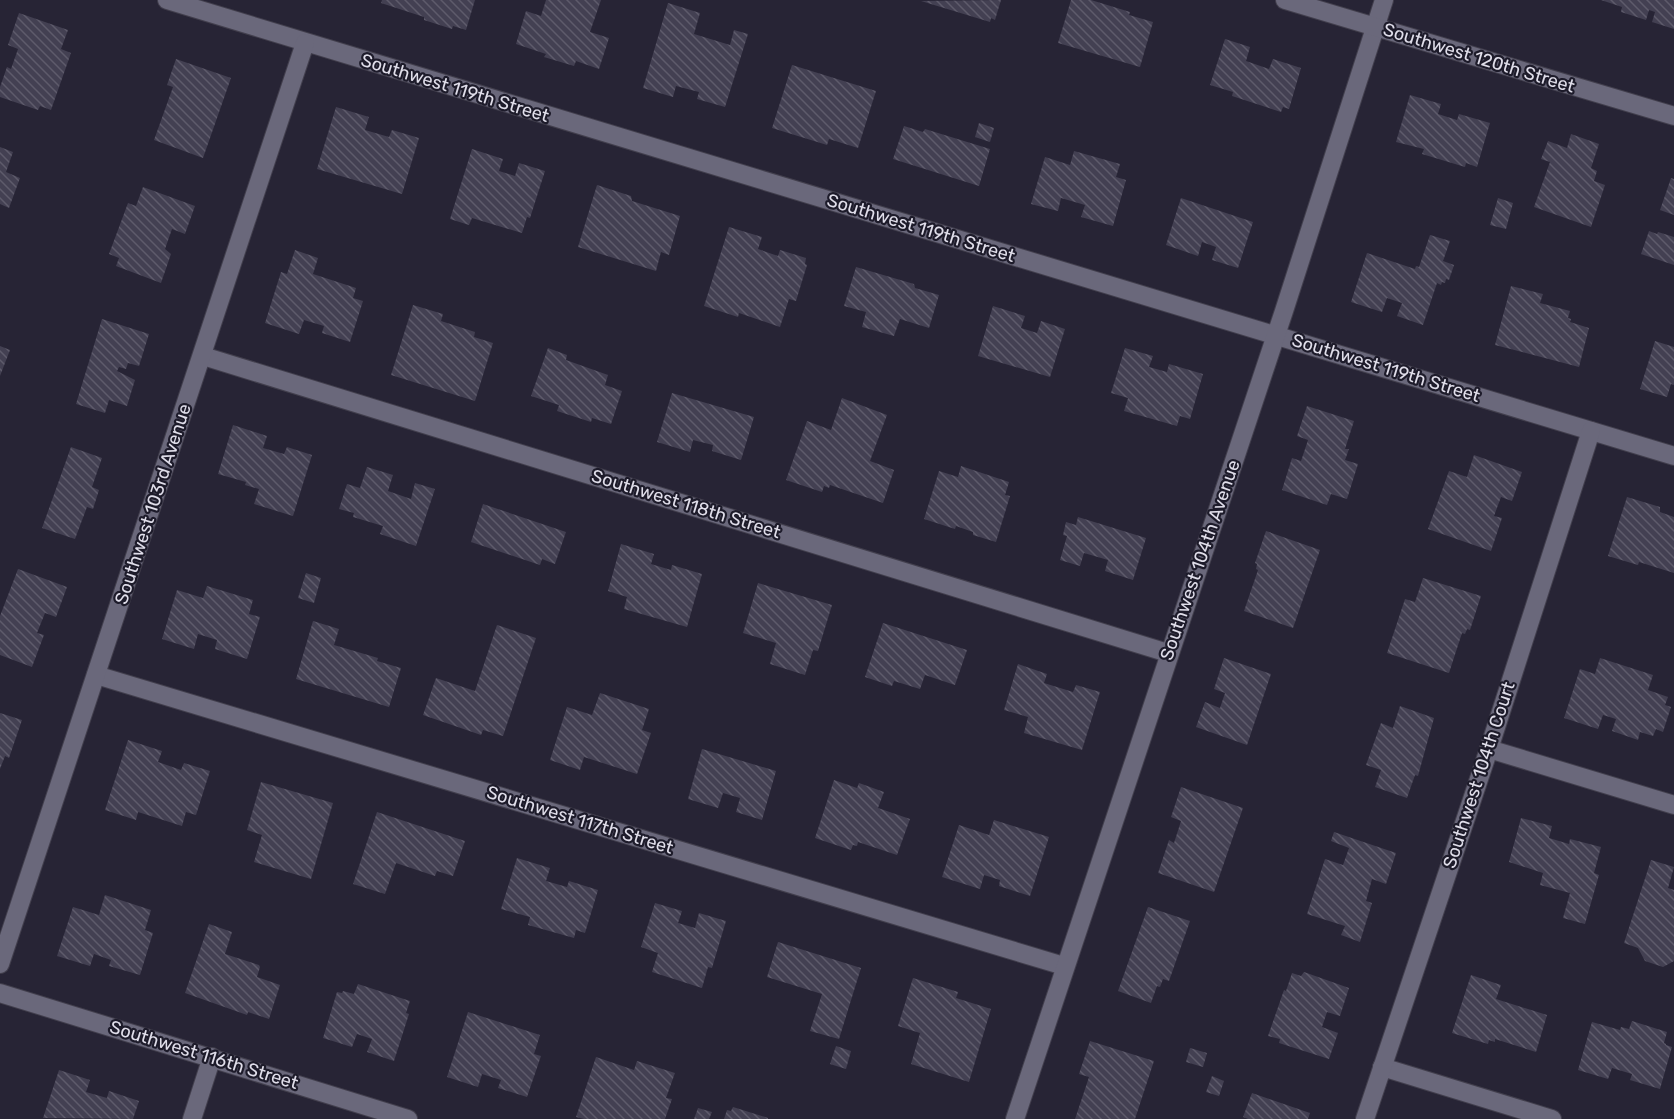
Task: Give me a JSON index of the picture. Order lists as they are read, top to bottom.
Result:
{
  "streets": {
    "street": [
      "Southwest 120th Street",
      "Southwest 119th Street",
      "Southwest 103rd Avenue",
      "Southwest 118th Street",
      "Southwest 104th Avenue",
      "Southwest 104th Court",
      "Southwest 117th Street",
      "Southwest 116th Street"
    ]
  },
  "crossings": [
    ["Southwest 120th Street", "Southwest 104th Avenue"],
    ["Southwest 119th Street", "Southwest 103rd Avenue"],
    ["Southwest 119th Street", "Southwest 104th Avenue"],
    ["Southwest 119th Street", "Southwest 104th Court"],
    ["Southwest 103rd Avenue", "Southwest 118th Street"],
    ["Southwest 103rd Avenue", "Southwest 117th Street"],
    ["Southwest 118th Street", "Southwest 104th Avenue"],
    ["Southwest 104th Avenue", "Southwest 117th Street"]
  ]
}
